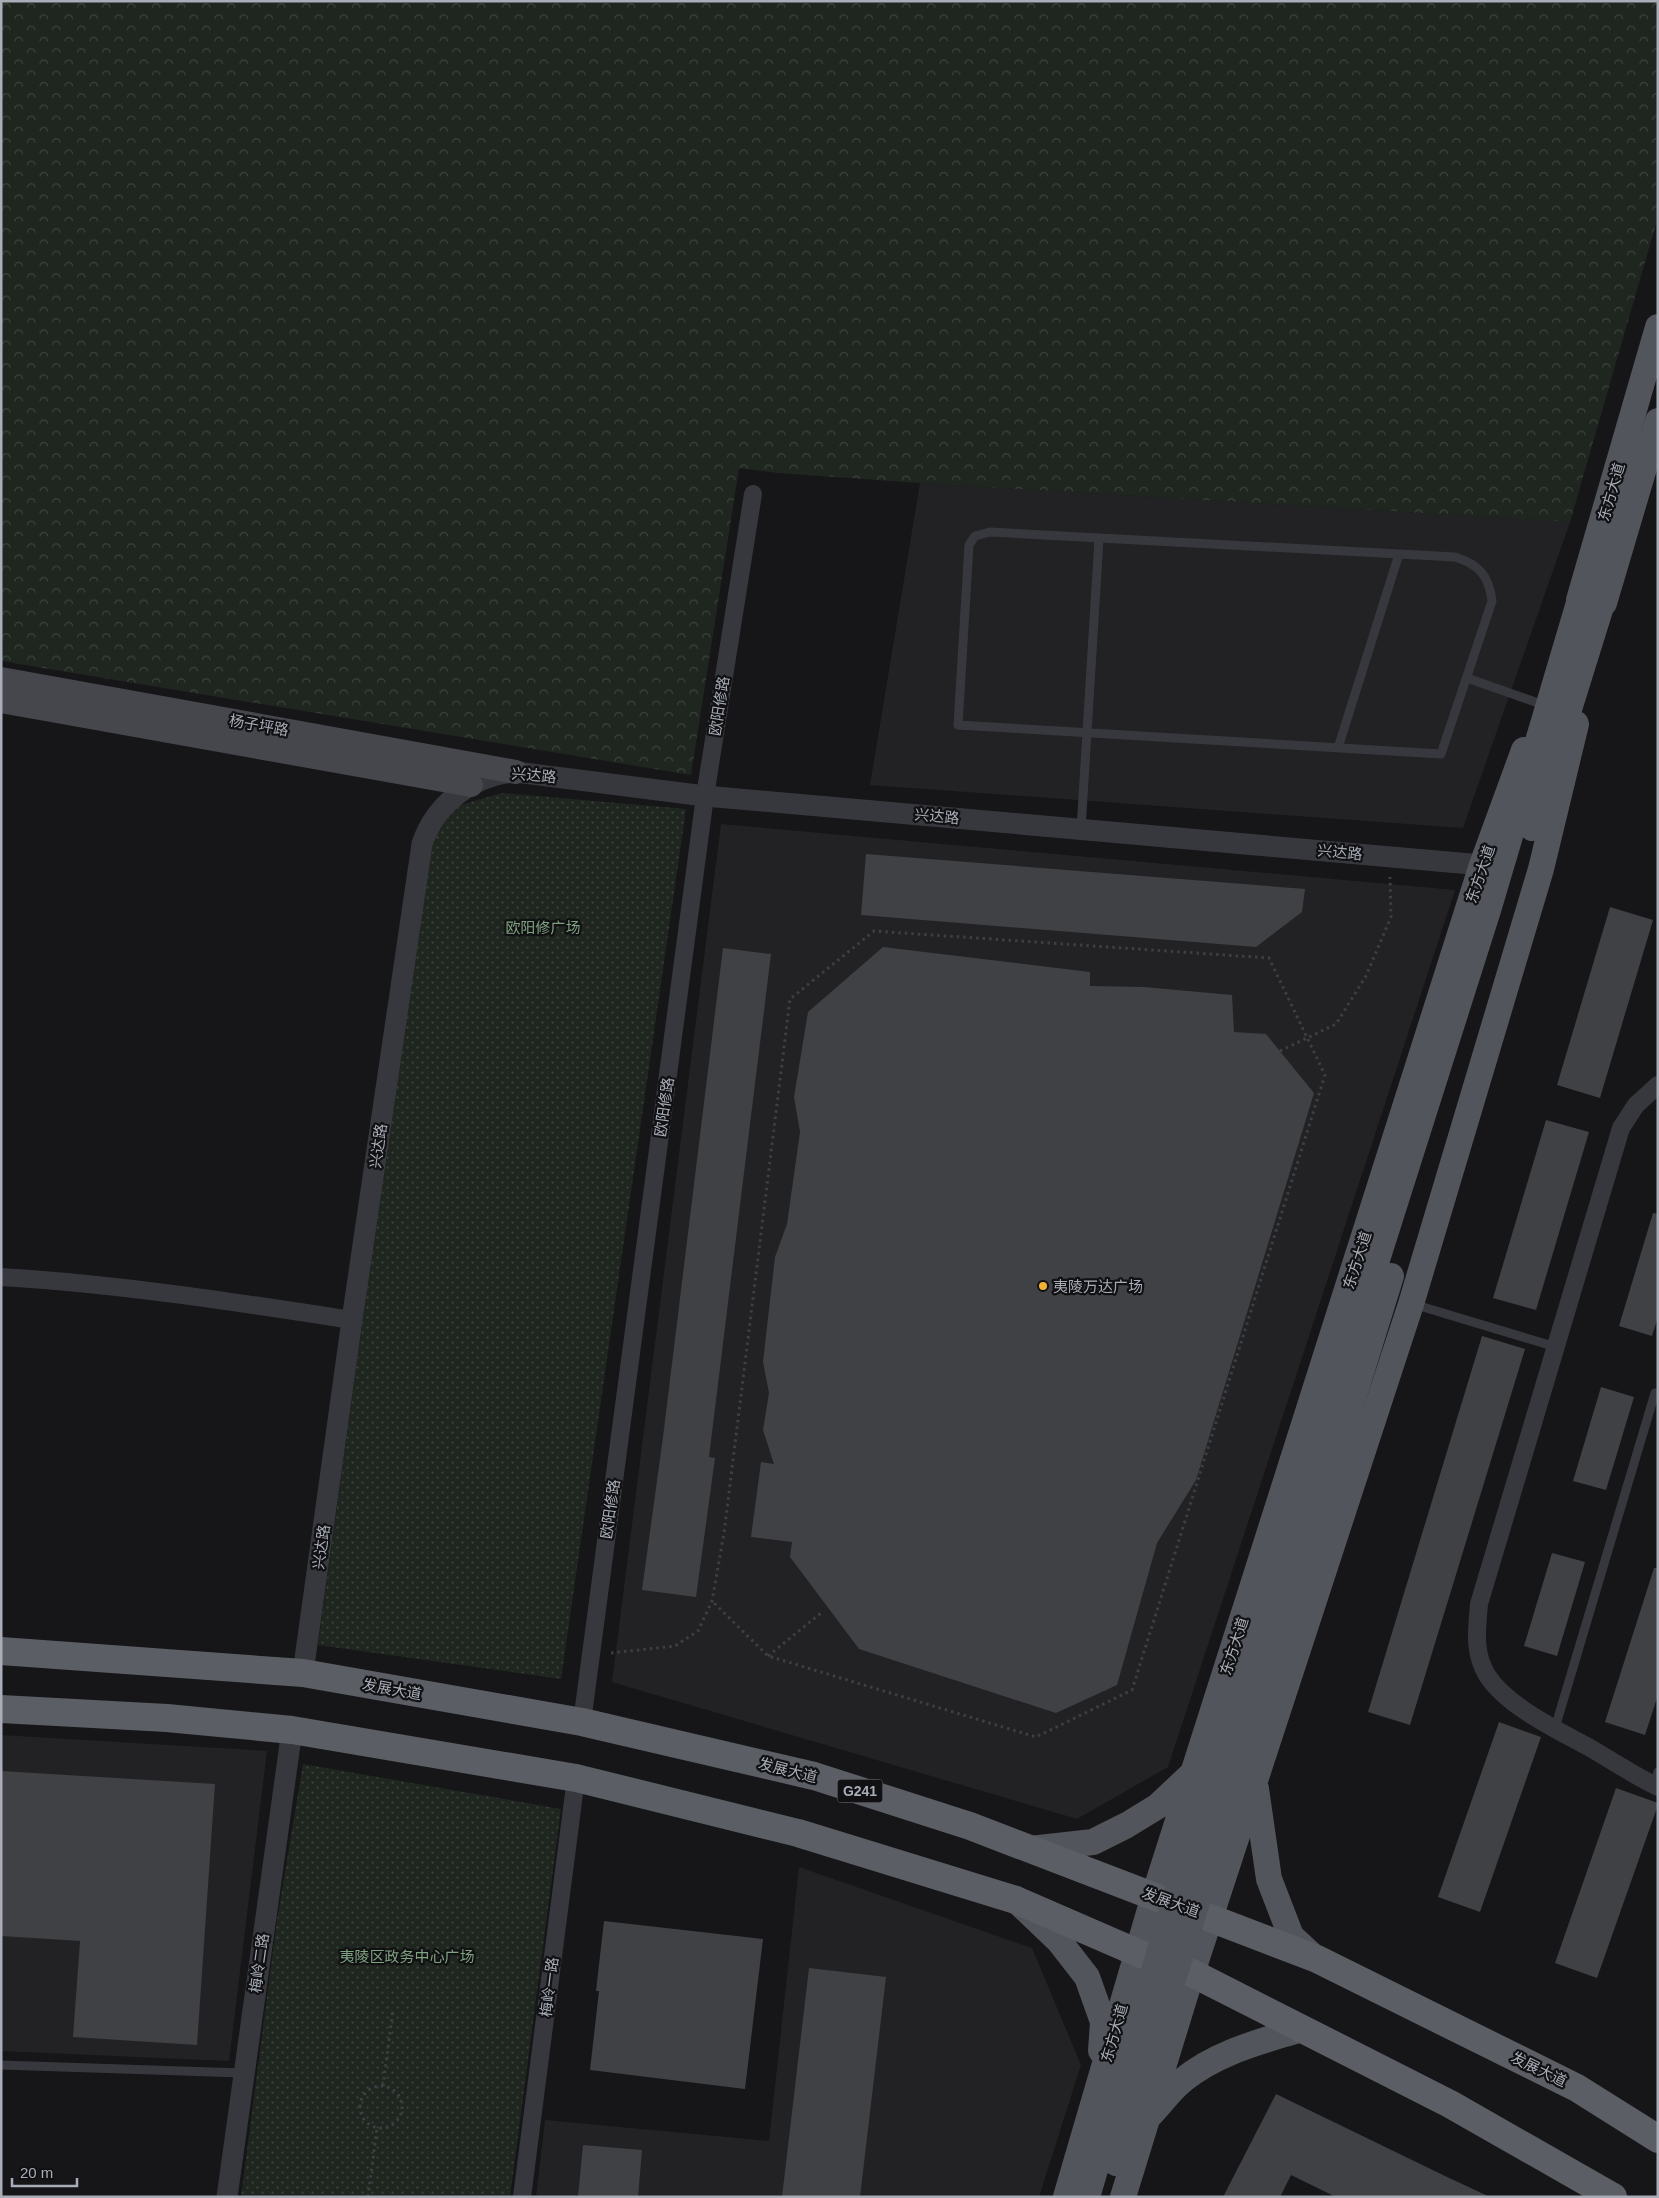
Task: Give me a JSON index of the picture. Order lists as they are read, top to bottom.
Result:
{
  "streets": {
    "highway": ["发展大道", "G241"],
    "main road": ["东方大道", "杨子坪路"],
    "street": [
      "欧阳修路",
      "兴达路",
      "梅岭二路",
      "梅岭一路"
    ]
  },
  "crossings": [
    ["东方大道", "兴达路"],
    ["东方大道", "发展大道"],
    ["欧阳修路", "兴达路"],
    ["欧阳修路", "发展大道"],
    ["杨子坪路", "兴达路"],
    ["兴达路", "发展大道"]
  ],
  "parks": ["欧阳修广场", "夷陵区政务中心广场"],
  "places": ["夷陵万达广场"],
  "scale_bar": "20 m"
}
